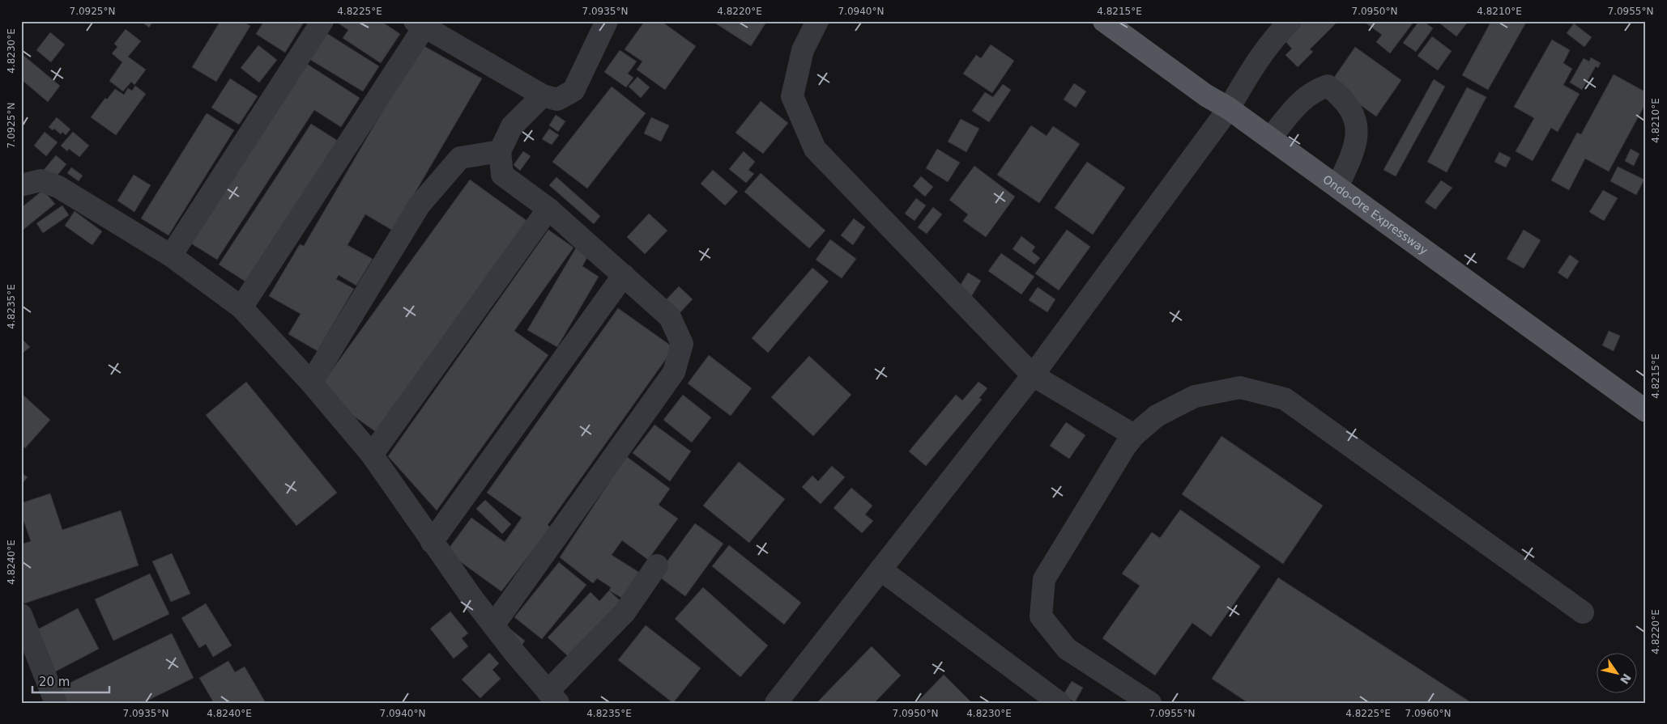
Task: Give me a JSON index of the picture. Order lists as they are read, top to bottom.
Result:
{
  "streets": {
    "main road": ["Ondo-Ore Expressway"]
  },
  "scale_bar": "20 m",
  "north": "bottom right",
  "coordinates": [
    "7.0925°N",
    "4.8225°E",
    "7.0935°N",
    "4.8220°E",
    "7.0940°N",
    "4.8215°E",
    "7.0950°N",
    "4.8210°E",
    "7.0955°N",
    "4.8230°E",
    "4.8235°E",
    "4.8240°E",
    "7.0960°N"
  ]
}
